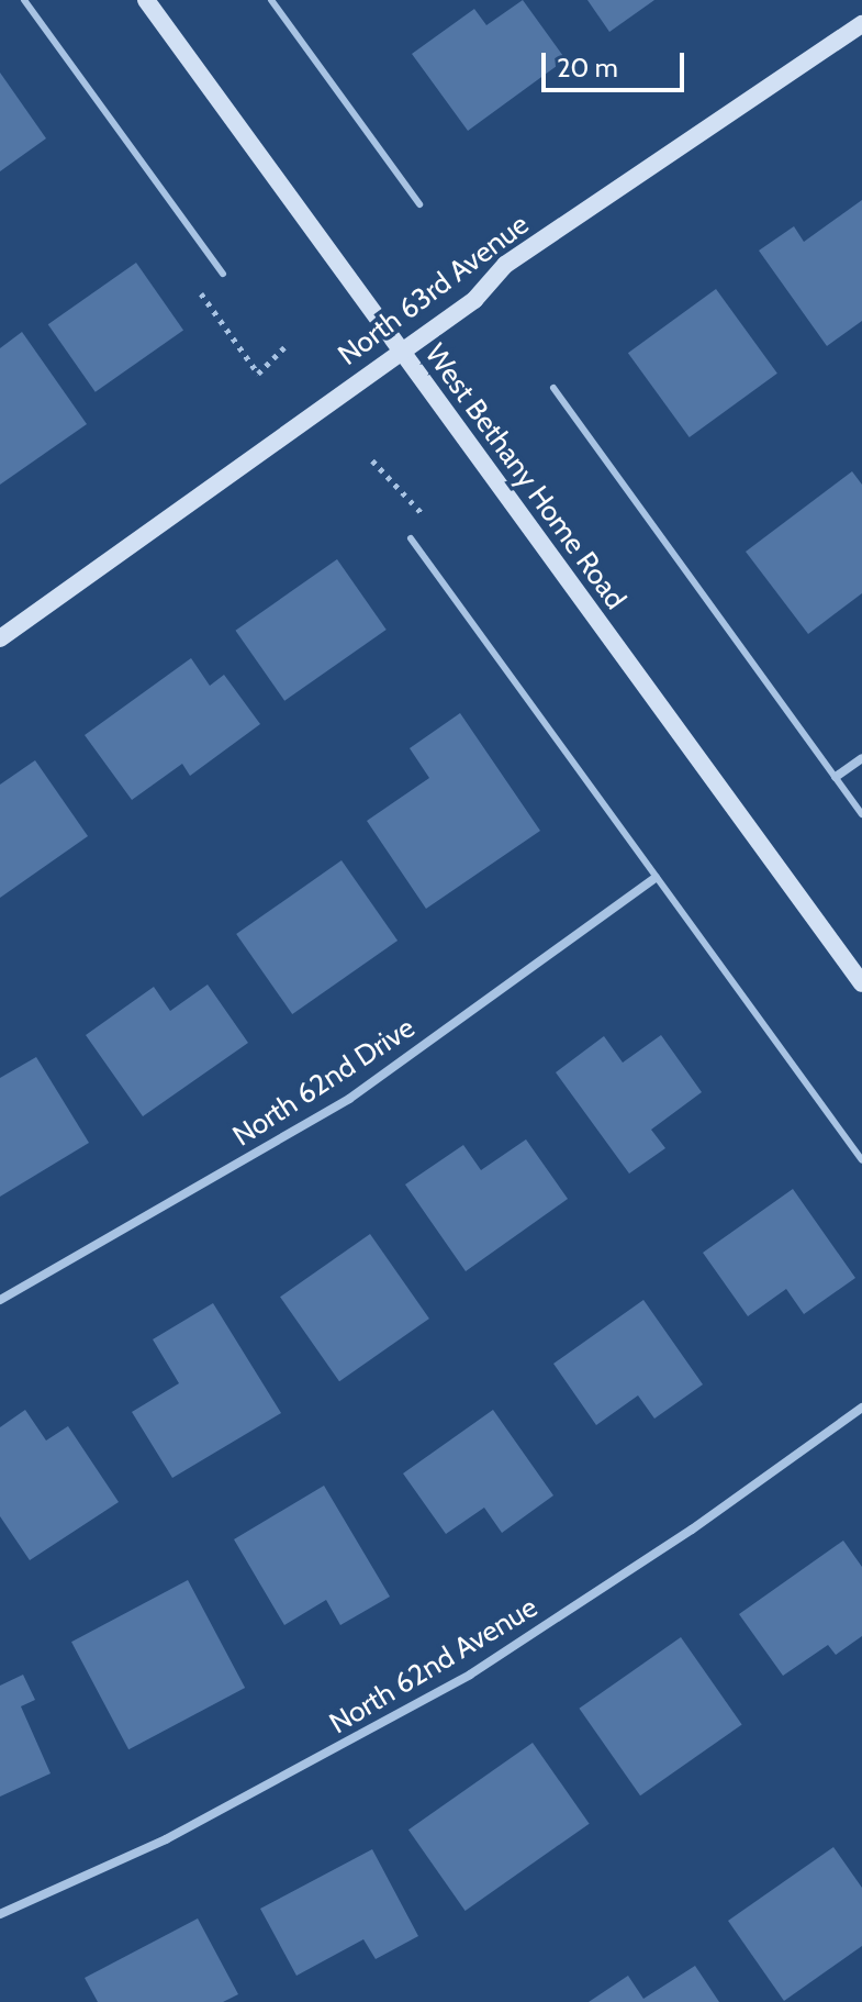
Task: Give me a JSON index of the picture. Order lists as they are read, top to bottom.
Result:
{
  "streets": {
    "main road": ["North 63rd Avenue", "West Bethany Home Road"],
    "street": ["North 62nd Drive", "North 62nd Avenue"]
  },
  "crossings": [
    ["North 63rd Avenue", "West Bethany Home Road"]
  ],
  "scale_bar": "20 m"
}
